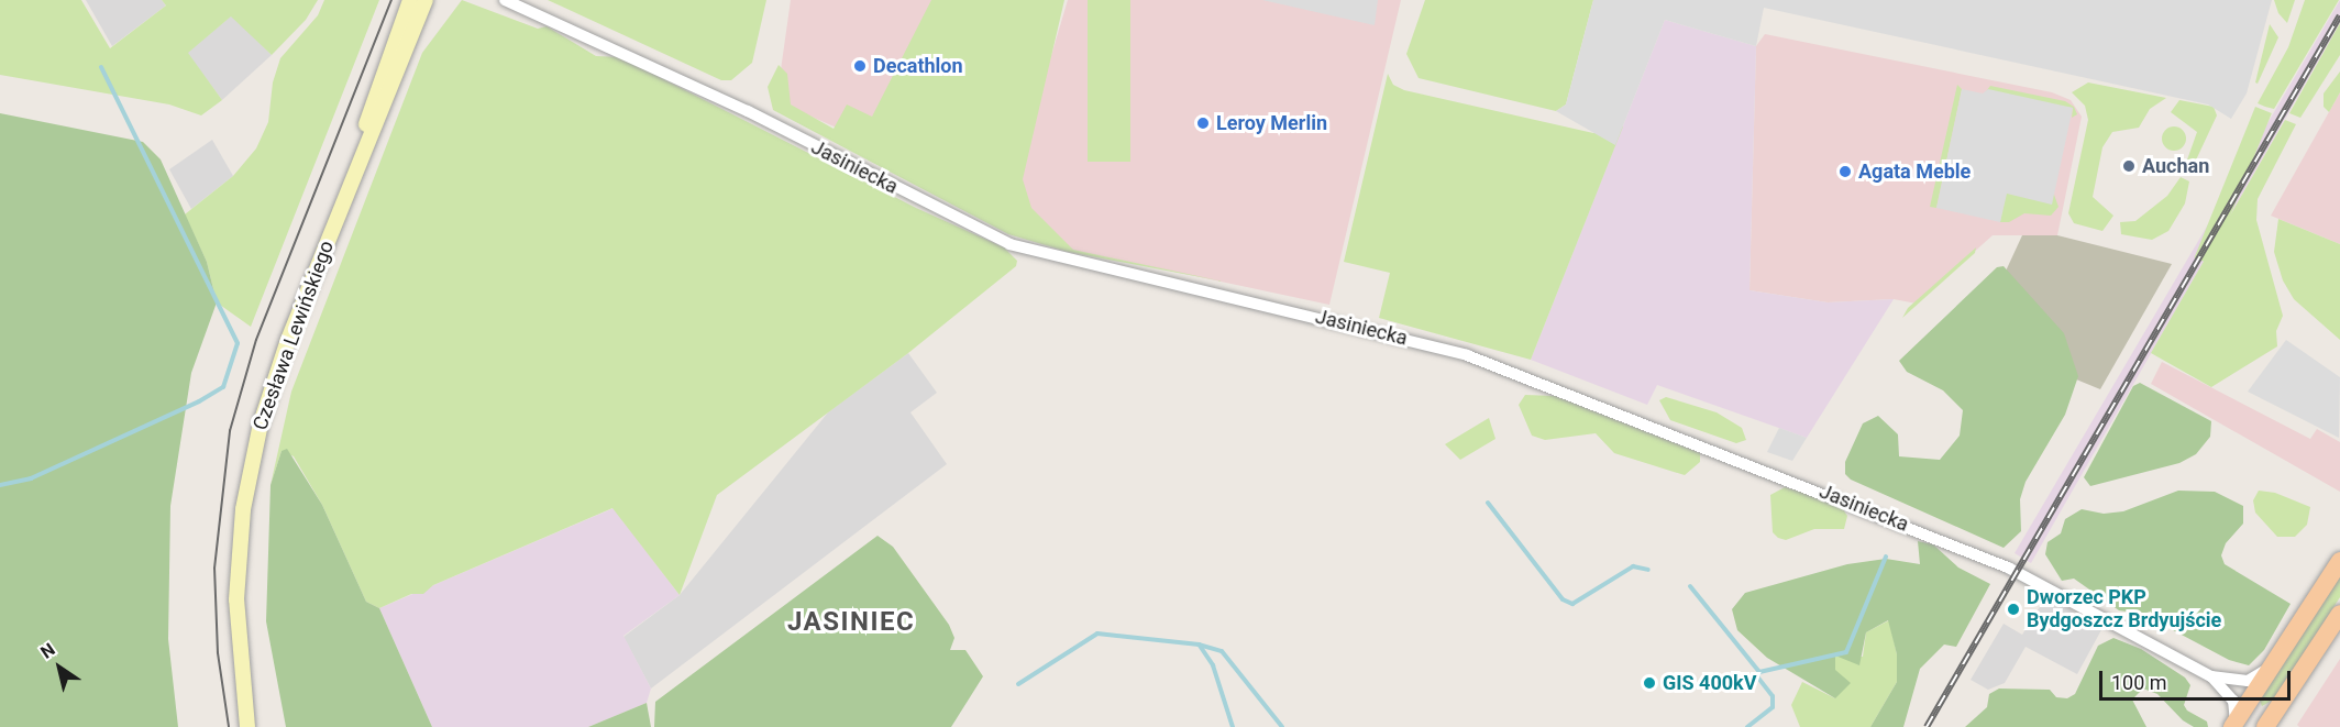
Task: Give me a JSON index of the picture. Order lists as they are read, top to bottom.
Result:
{
  "streets": {
    "street": ["Jasiniecka", "Czesława Lewińskiego"]
  },
  "districts": ["JASINIEC"],
  "places": [
    "Decathlon",
    "Leroy Merlin",
    "Auchan",
    "Agata Meble",
    "Dworzec PKP Bydgoszcz Brdyujście",
    "GIS 400kV"
  ],
  "scale_bar": "100 m",
  "north": "top left"
}
